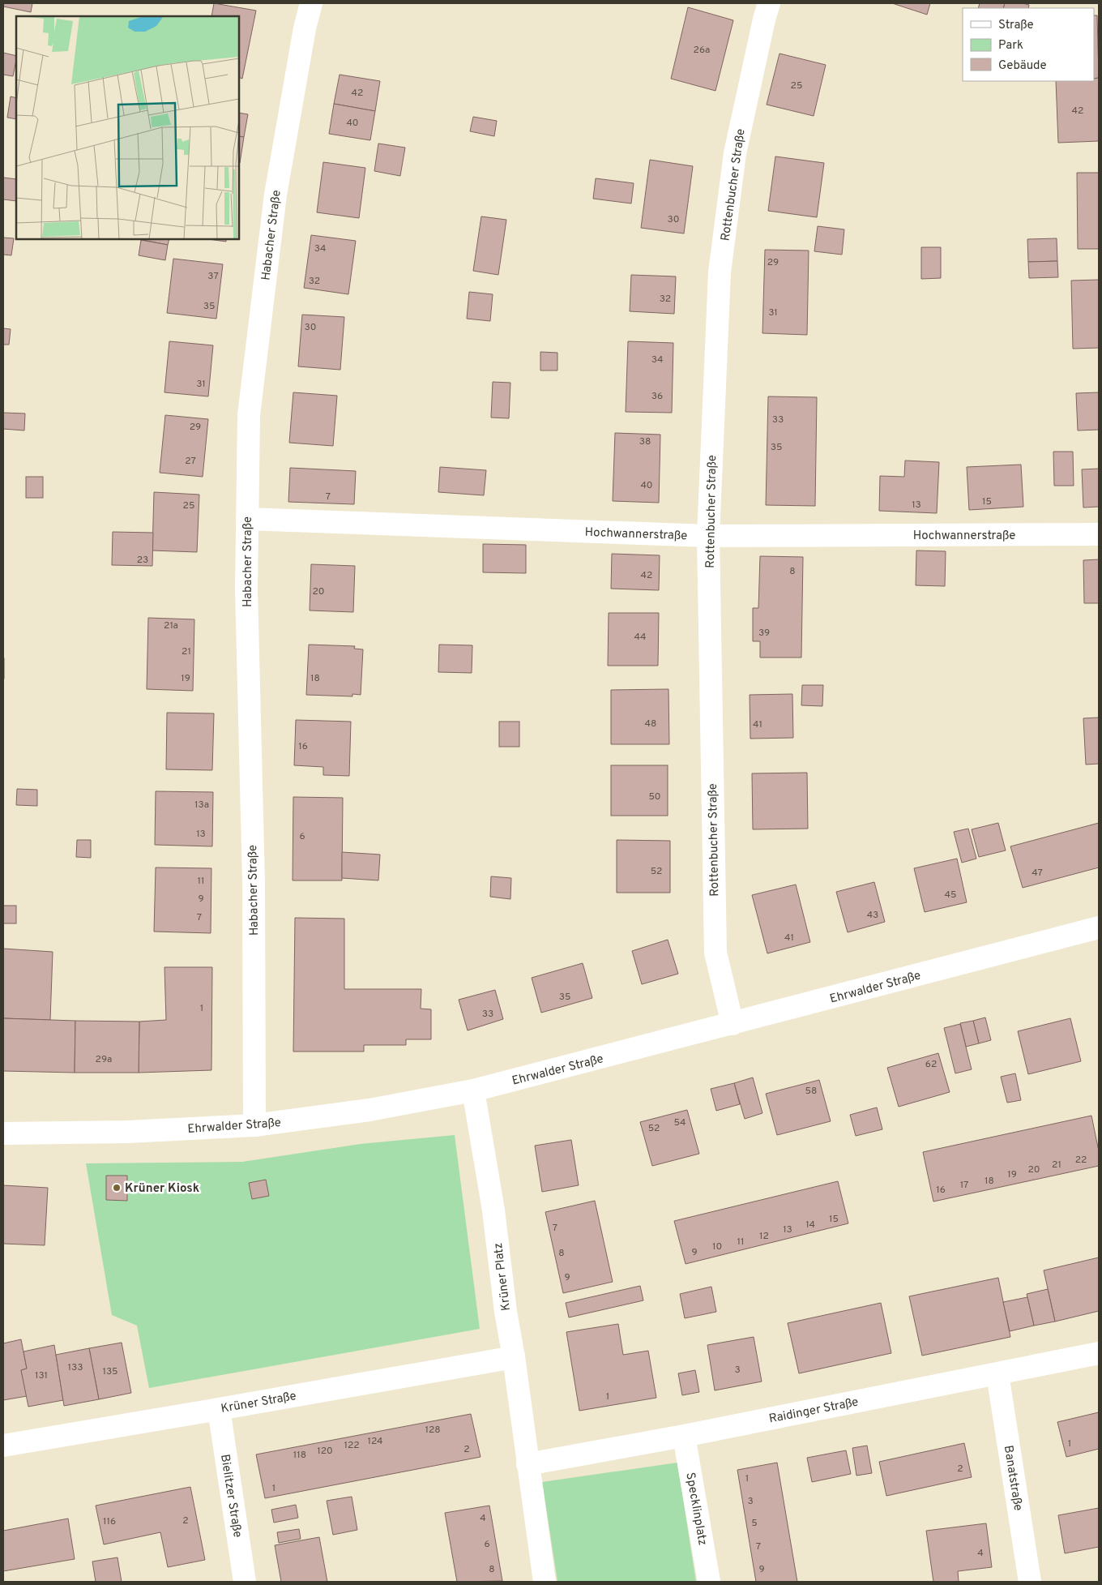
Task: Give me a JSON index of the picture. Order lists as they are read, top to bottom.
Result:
{
  "streets": {
    "street": [
      "Rottenbucher Straße",
      "Habacher Straße",
      "Hochwannerstraße",
      "Ehrwalder Straße",
      "Krüner Platz",
      "Krüner Straße",
      "Raidinger Straße",
      "Banatstraße",
      "Bielitzer Straße",
      "Specklinplatz"
    ]
  },
  "crossings": [
    ["Rottenbucher Straße", "Hochwannerstraße"],
    ["Rottenbucher Straße", "Ehrwalder Straße"],
    ["Habacher Straße", "Hochwannerstraße"],
    ["Habacher Straße", "Ehrwalder Straße"],
    ["Ehrwalder Straße", "Krüner Platz"],
    ["Krüner Platz", "Krüner Straße"],
    ["Krüner Platz", "Raidinger Straße"],
    ["Krüner Straße", "Bielitzer Straße"],
    ["Raidinger Straße", "Banatstraße"],
    ["Raidinger Straße", "Specklinplatz"]
  ],
  "places": ["Krüner Kiosk"],
  "house_numbers": [
    "26a",
    "25",
    "42",
    "42",
    "40",
    "30",
    "34",
    "29",
    "37",
    "32",
    "32",
    "35",
    "31",
    "30",
    "34",
    "31",
    "36",
    "33",
    "29",
    "38",
    "35",
    "27",
    "40",
    "7",
    "15",
    "13",
    "25",
    "23",
    "8",
    "42",
    "20",
    "21a",
    "39",
    "44",
    "21",
    "19",
    "18",
    "48",
    "41",
    "16",
    "50",
    "13a",
    "13",
    "6",
    "52",
    "47",
    "11",
    "45",
    "9",
    "43",
    "7",
    "41",
    "35",
    "1",
    "33",
    "29a",
    "62",
    "58",
    "54",
    "52",
    "22",
    "21",
    "20",
    "19",
    "18",
    "17",
    "16",
    "15",
    "14",
    "7",
    "13",
    "12",
    "11",
    "10",
    "9",
    "8",
    "9",
    "133",
    "3",
    "135",
    "131",
    "1",
    "128",
    "124",
    "1",
    "122",
    "2",
    "120",
    "118",
    "2",
    "1",
    "1",
    "3",
    "4",
    "2",
    "116",
    "5",
    "6",
    "7",
    "4",
    "8",
    "9"
  ],
  "legend": ["Straße", "Park", "Gebäude"]
}
